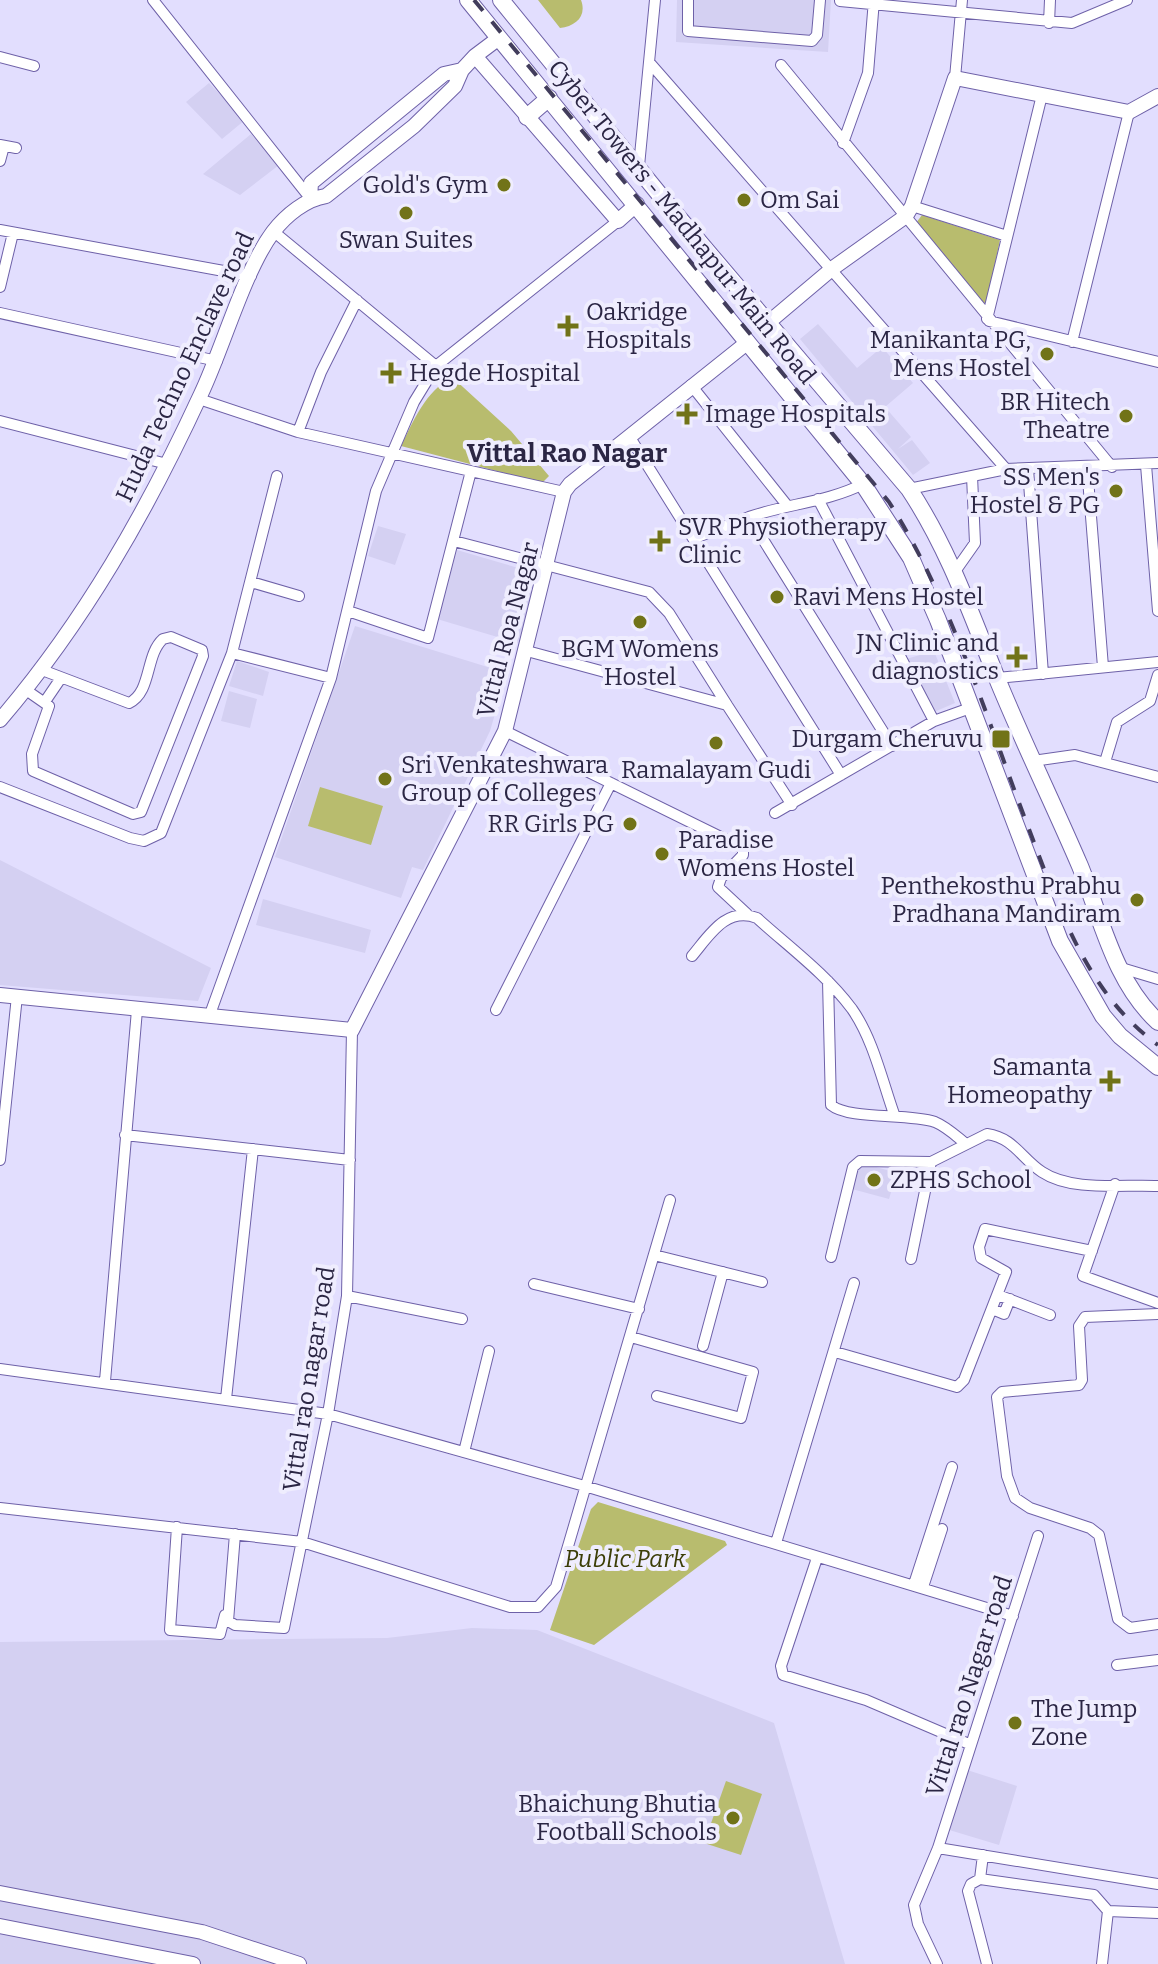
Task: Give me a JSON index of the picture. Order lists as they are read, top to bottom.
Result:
{
  "streets": {
    "main road": ["Cyber Towers - Madhapur Main Road"],
    "street": [
      "Huda Techno Enclave road",
      "Vittal Roa Nagar",
      "Vittal rao nagar road",
      "Vittal rao Nagar road"
    ]
  },
  "crossings": [
    ["Cyber Towers - Madhapur Main Road", "Huda Techno Enclave road"],
    ["Vittal Roa Nagar", "Vittal rao nagar road"]
  ],
  "districts": ["Vittal Rao Nagar"],
  "parks": ["Public Park"],
  "places": {
    "other": [
      "Gold's Gym",
      "Om Sai",
      "Swan Suites",
      "Manikanta PG, Mens Hostel",
      "BR Hitech Theatre",
      "SS Men's Hostel & PG",
      "Ravi Mens Hostel",
      "BGM Womens Hostel",
      "Ramalayam Gudi",
      "Sri Venkateshwara Group of Colleges",
      "RR Girls PG",
      "Paradise Womens Hostel",
      "Penthekosthu Prabhu Pradhana Mandiram",
      "ZPHS School",
      "The Jump Zone",
      "Bhaichung Bhutia Football Schools"
    ],
    "health": [
      "Oakridge Hospitals",
      "Hegde Hospital",
      "Image Hospitals",
      "SVR Physiotherapy Clinic",
      "JN Clinic and diagnostics",
      "Samanta Homeopathy"
    ],
    "transit": ["Durgam Cheruvu"]
  }
}
